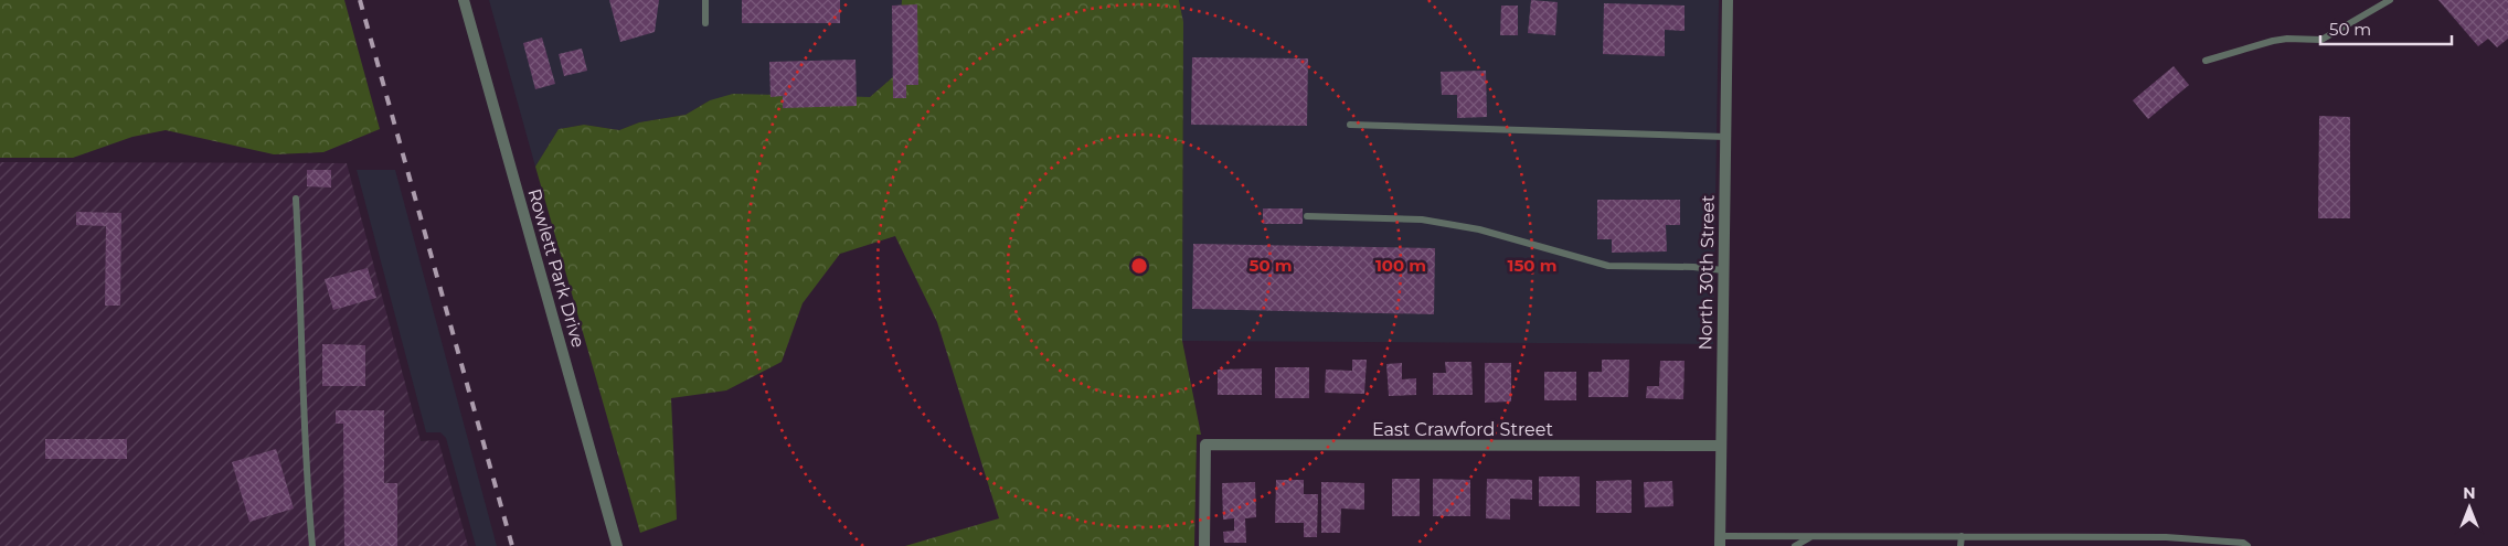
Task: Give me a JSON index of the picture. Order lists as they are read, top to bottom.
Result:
{
  "streets": {
    "street": ["Rowlett Park Drive", "North 30th Street", "East Crawford Street"]
  },
  "crossings": [
    ["North 30th Street", "East Crawford Street"]
  ],
  "scale_bar": "50 m",
  "north": "top",
  "rings": ["50 m", "100 m", "150 m"]
}
